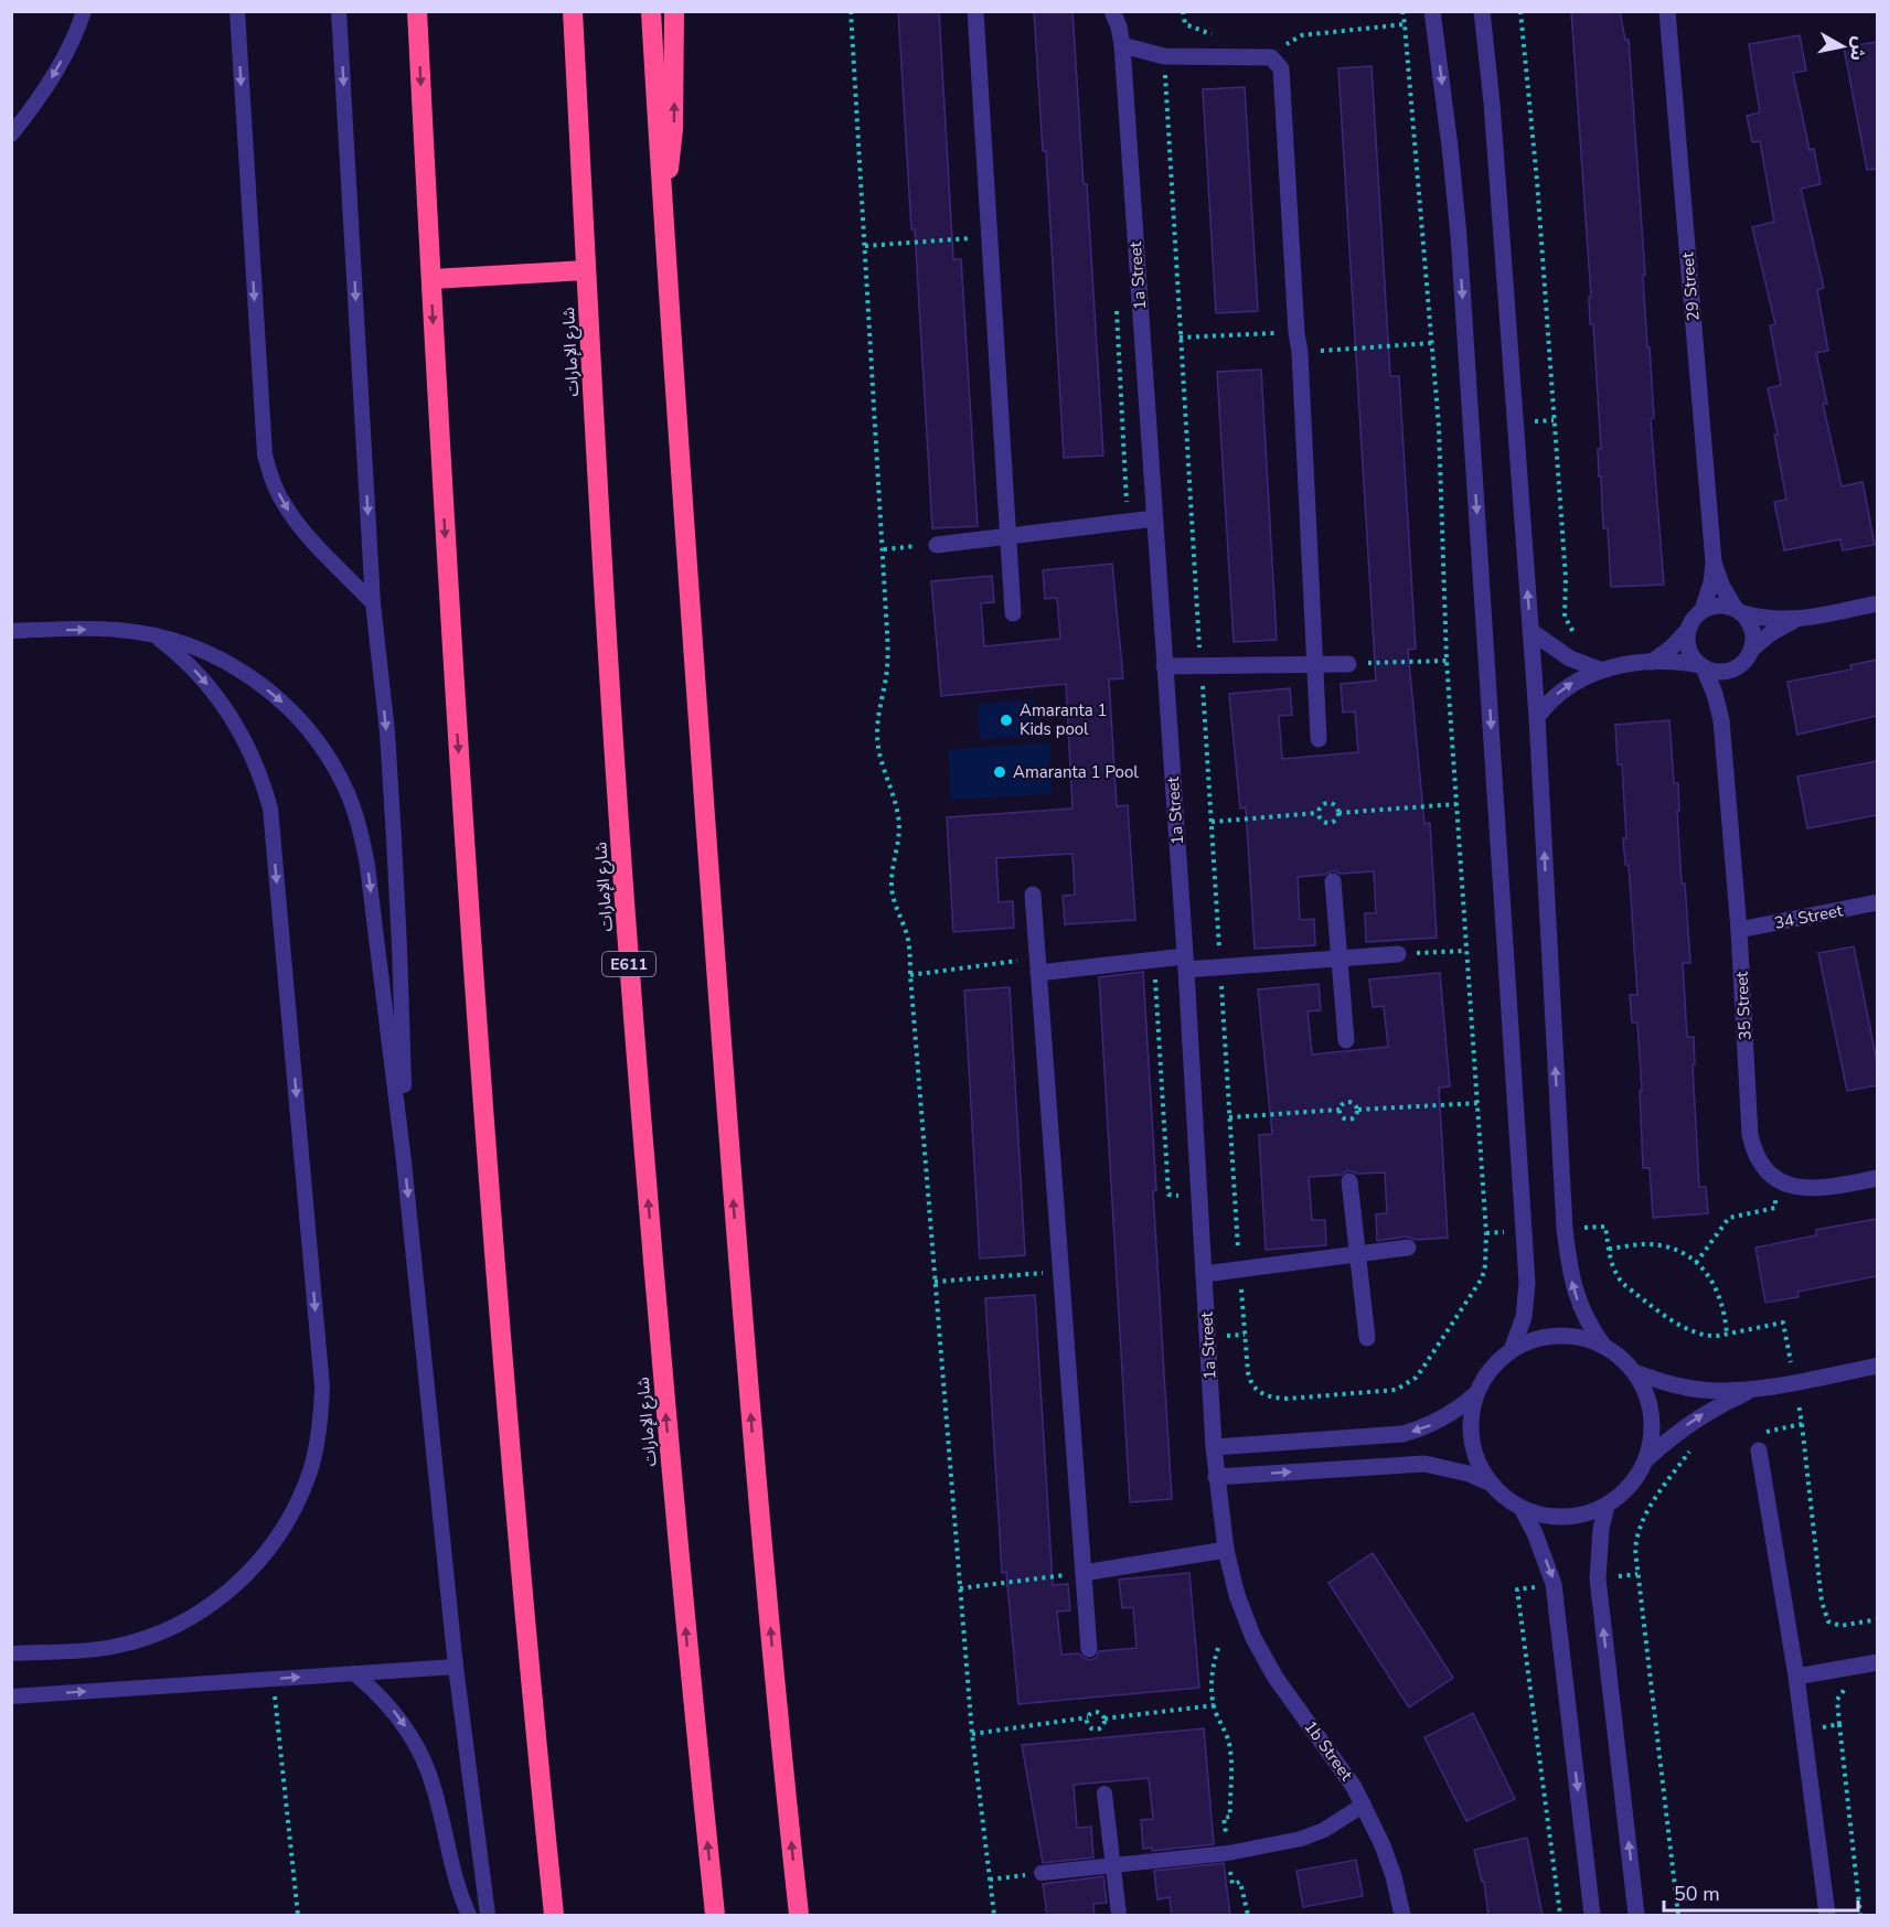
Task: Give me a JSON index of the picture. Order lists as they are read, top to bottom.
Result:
{
  "streets": {
    "highway": ["شارع الإمارات", "E611"],
    "street": [
      "1a Street",
      "29 Street",
      "34 Street",
      "35 Street",
      "1b Street"
    ]
  },
  "crossings": [
    ["1a Street", "1b Street"],
    ["34 Street", "35 Street"]
  ],
  "places": ["Amaranta 1 Kids pool", "Amaranta 1 Pool"],
  "scale_bar": "50 m",
  "north": "right"
}
